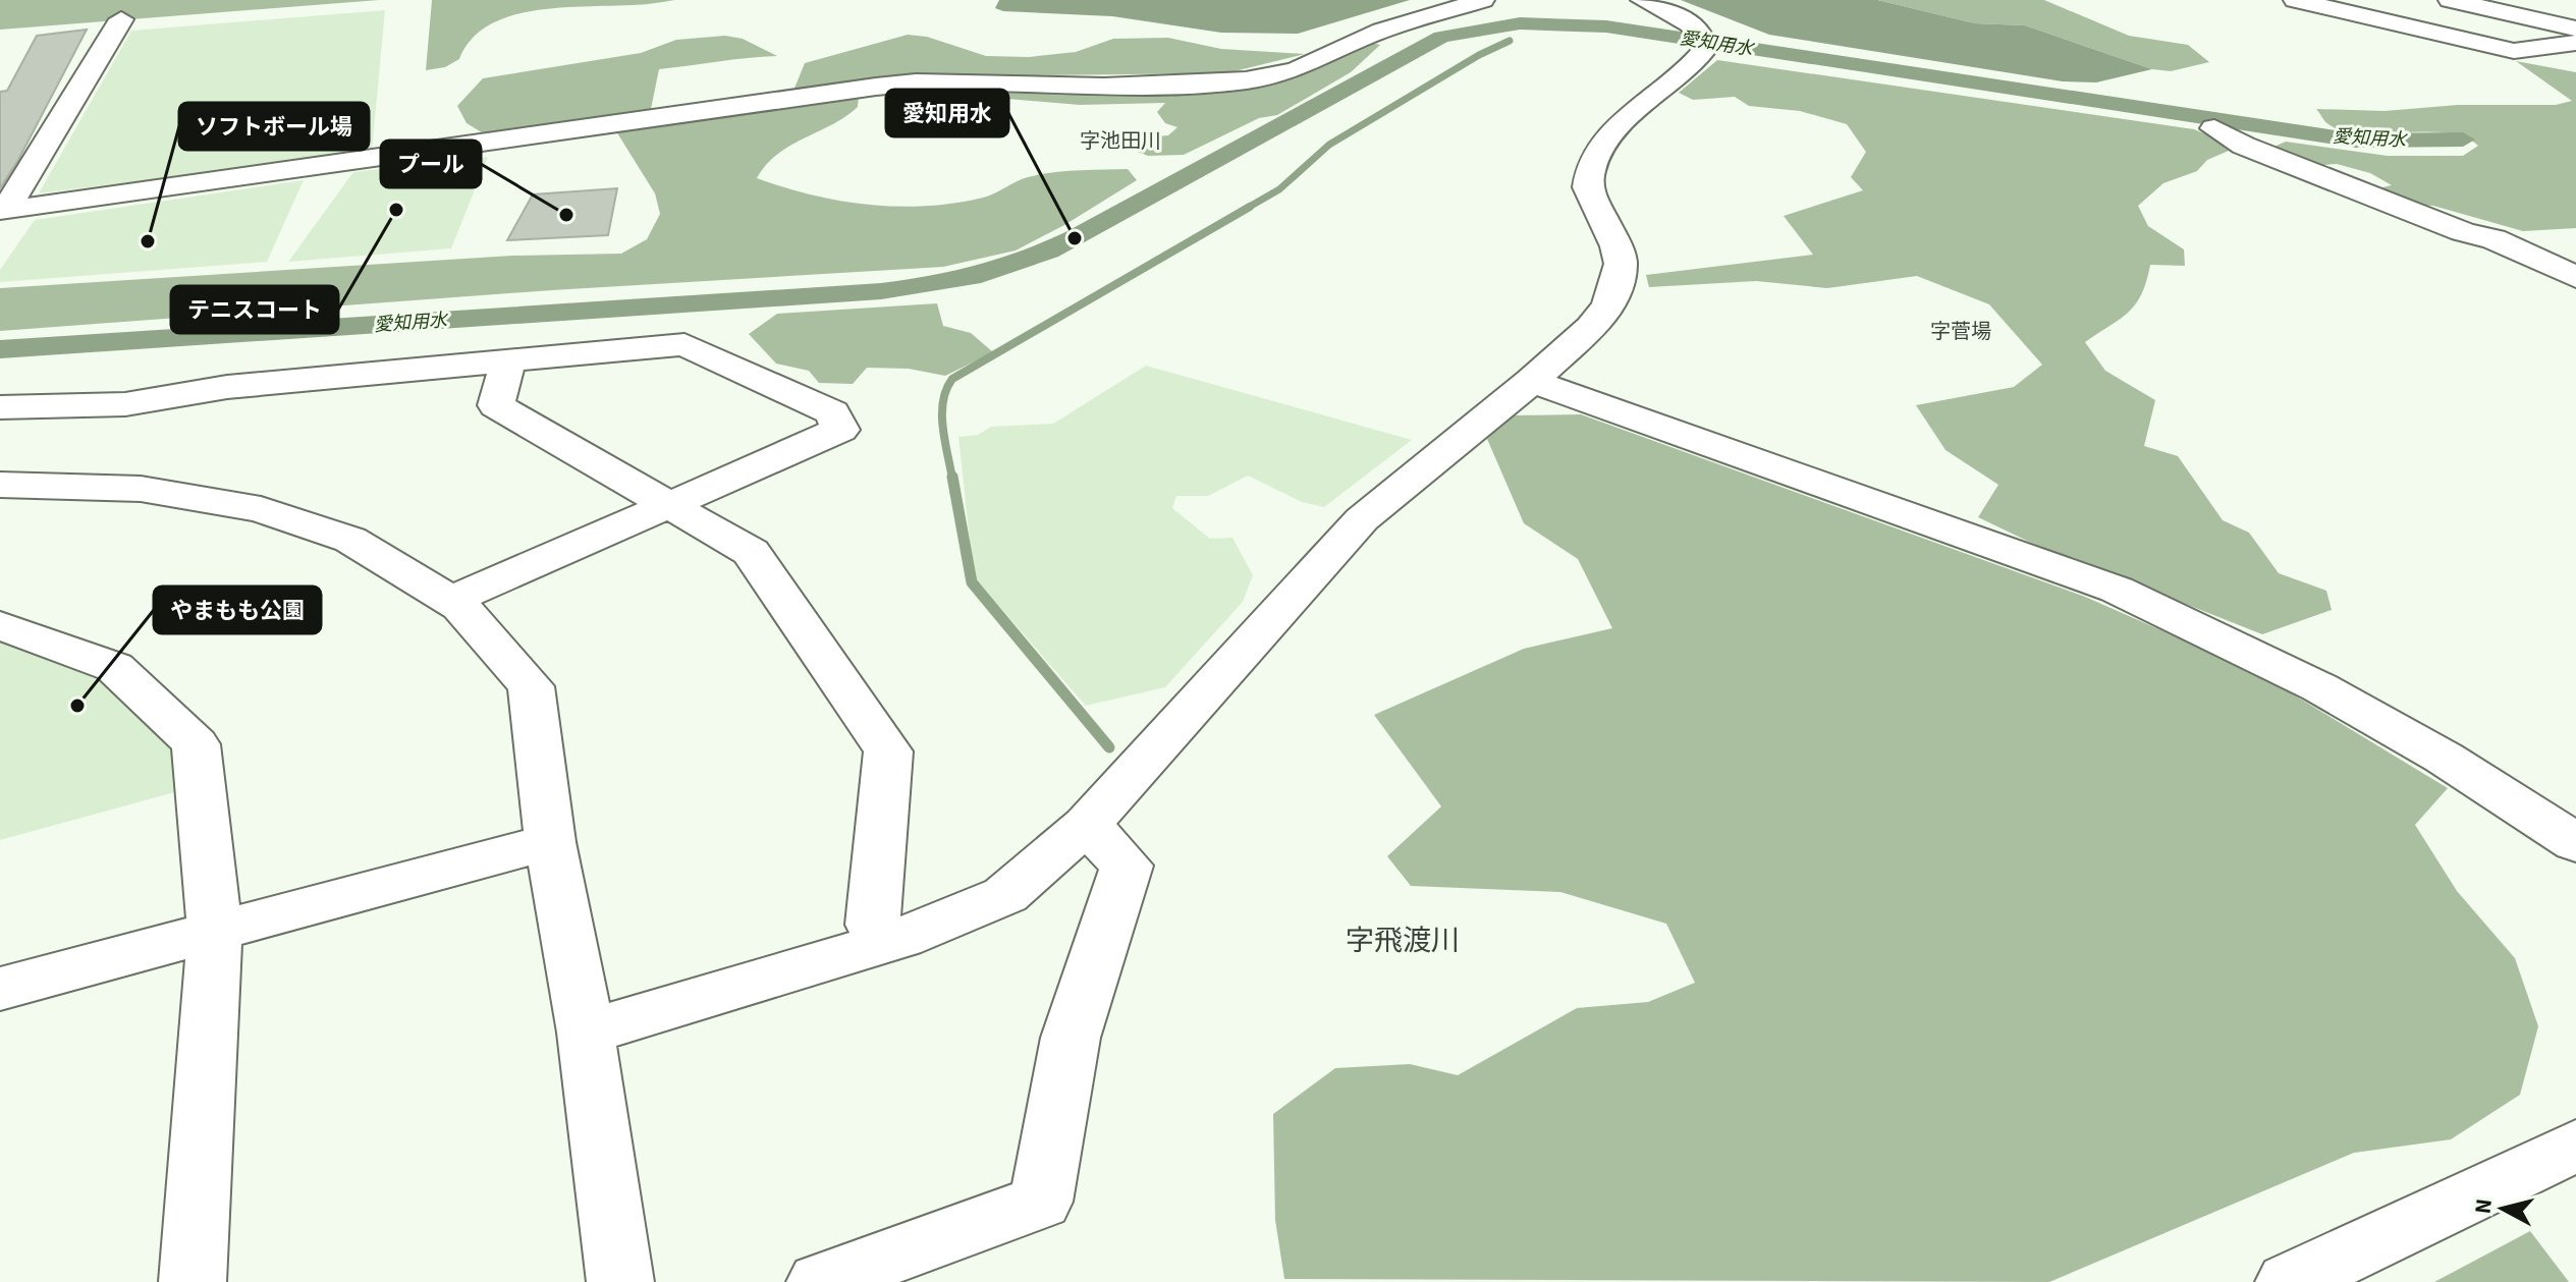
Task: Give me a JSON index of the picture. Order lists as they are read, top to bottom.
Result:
{
  "districts": ["字池田川", "字菅場", "字飛渡川"],
  "water": ["愛知用水"],
  "places": [
    "テニスコート",
    "プール",
    "愛知用水",
    "ソフトボール場",
    "やまもも公園"
  ],
  "north": "left"
}
